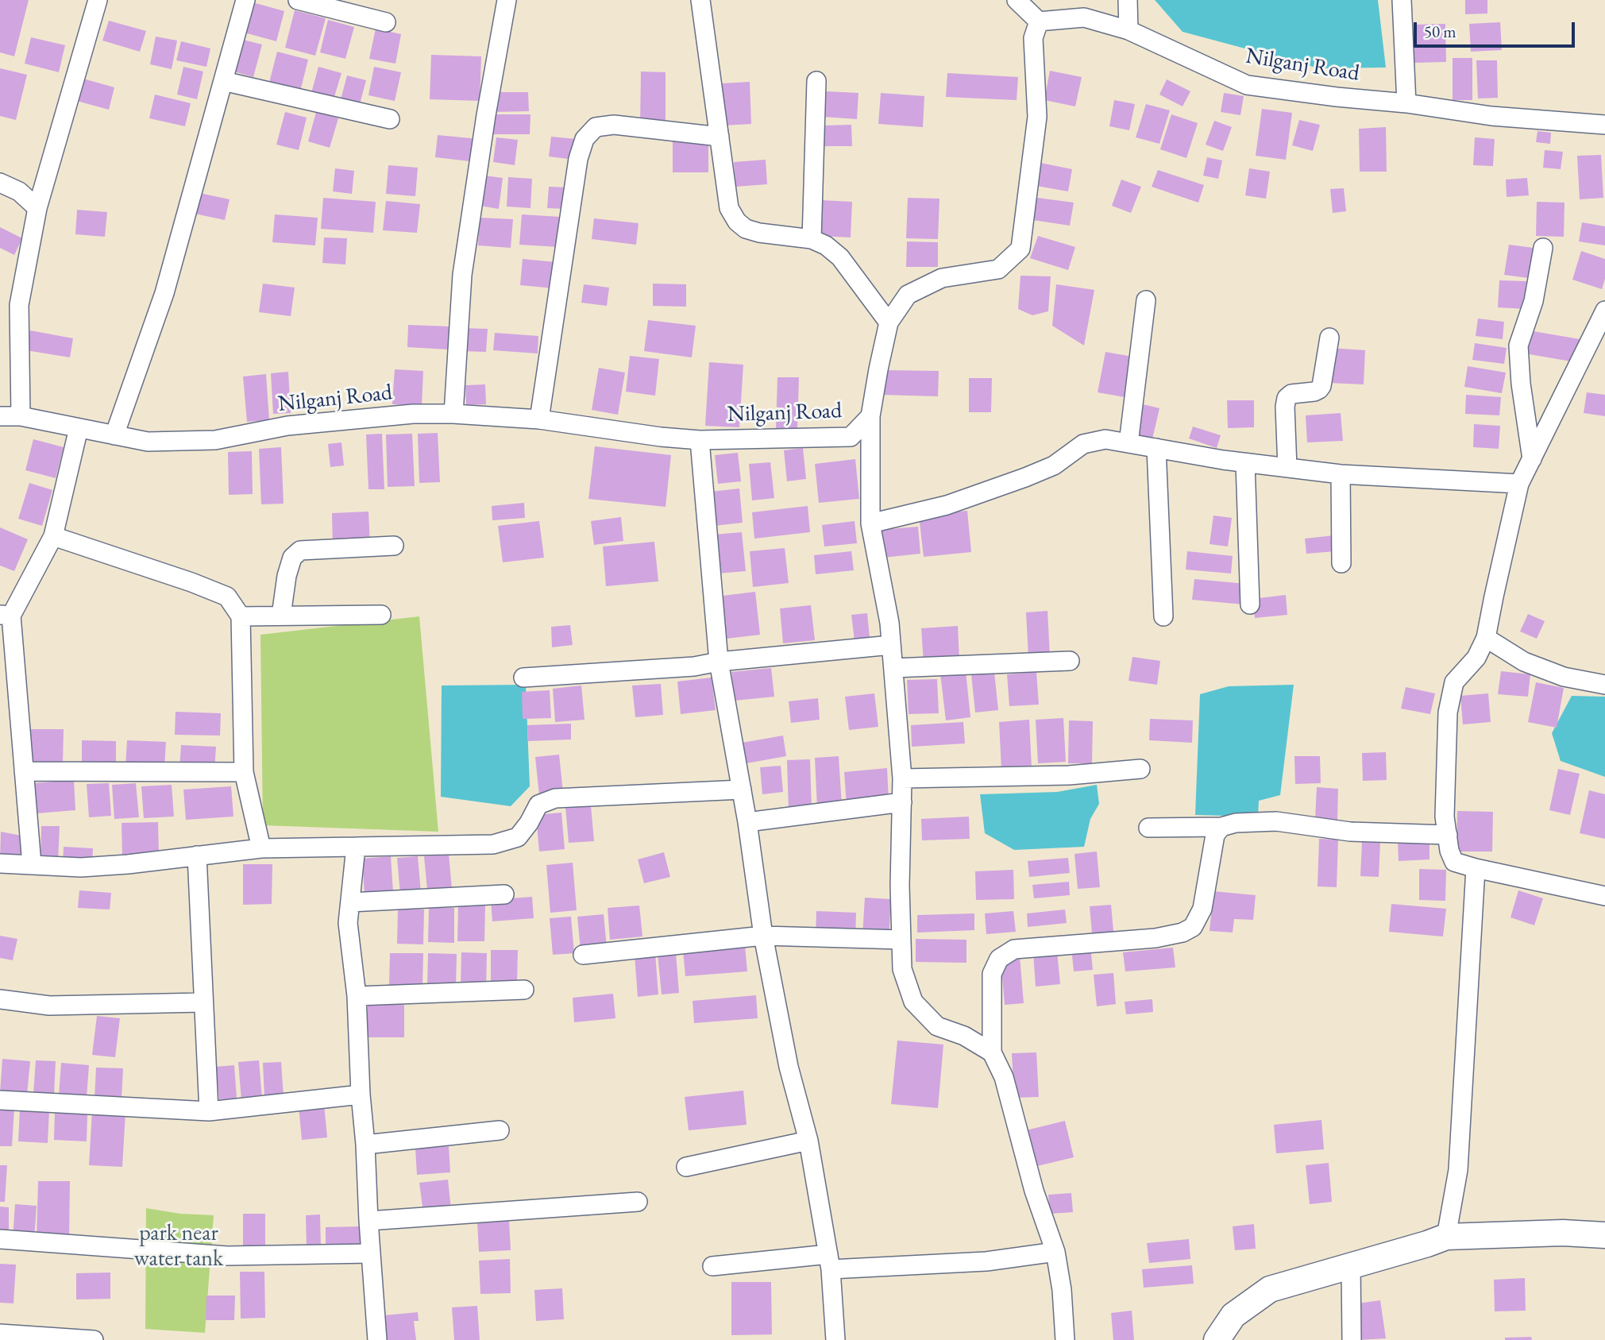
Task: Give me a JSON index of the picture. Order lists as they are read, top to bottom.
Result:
{
  "streets": {
    "street": ["Nilganj Road"]
  },
  "parks": ["park near water tank"],
  "scale_bar": "50 m"
}
